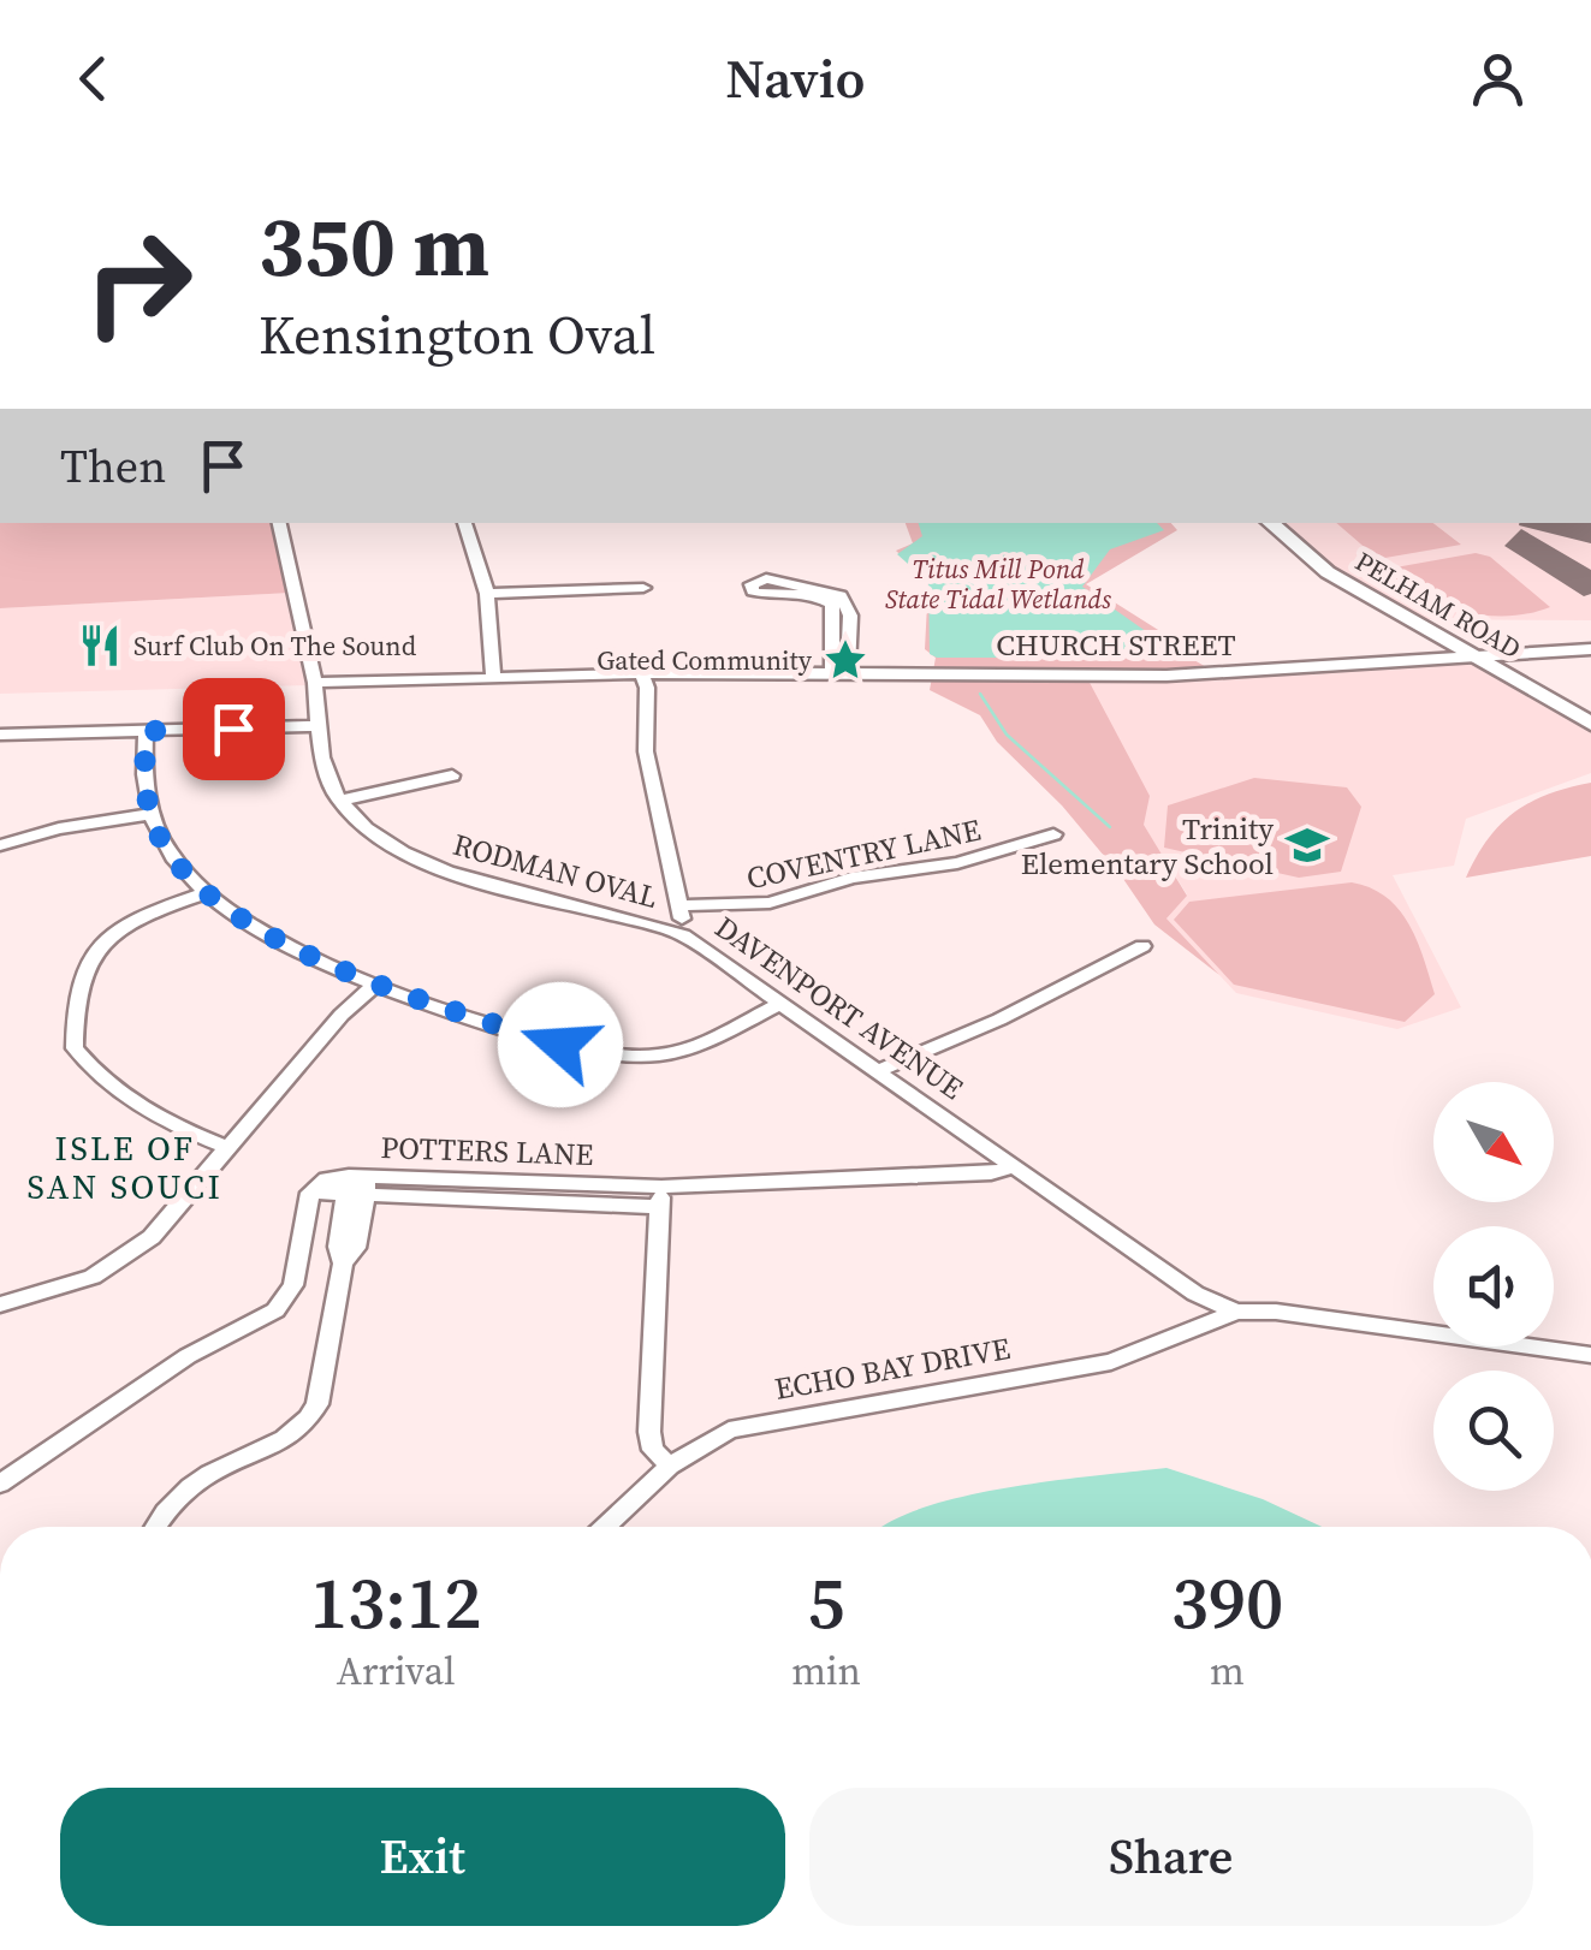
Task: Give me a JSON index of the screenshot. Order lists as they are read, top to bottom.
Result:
{
  "streets": {
    "main road": ["PELHAM ROAD"],
    "street": [
      "CHURCH STREET",
      "COVENTRY LANE",
      "RODMAN OVAL",
      "DAVENPORT AVENUE",
      "POTTERS LANE",
      "ECHO BAY DRIVE"
    ]
  },
  "crossings": [
    ["PELHAM ROAD", "CHURCH STREET"],
    ["CHURCH STREET", "DAVENPORT AVENUE"],
    ["COVENTRY LANE", "DAVENPORT AVENUE"],
    ["RODMAN OVAL", "DAVENPORT AVENUE"],
    ["DAVENPORT AVENUE", "POTTERS LANE"],
    ["DAVENPORT AVENUE", "ECHO BAY DRIVE"]
  ],
  "districts": ["ISLE OF SAN SOUCI"],
  "parks": ["Titus Mill Pond State Tidal Wetlands"],
  "places": {
    "restaurant": ["Surf Club On The Sound"],
    "place": ["Gated Community"],
    "school or university": ["Trinity Elementary School"]
  },
  "north": "bottom right",
  "page": {
    "header": "Navio",
    "turn": ["350 m", "Kensington Oval"],
    "then": "Then",
    "eta": [
      "13:12",
      "Arrival",
      "5",
      "min",
      "390",
      "m"
    ],
    "buttons": ["Exit", "Share"]
  }
}
